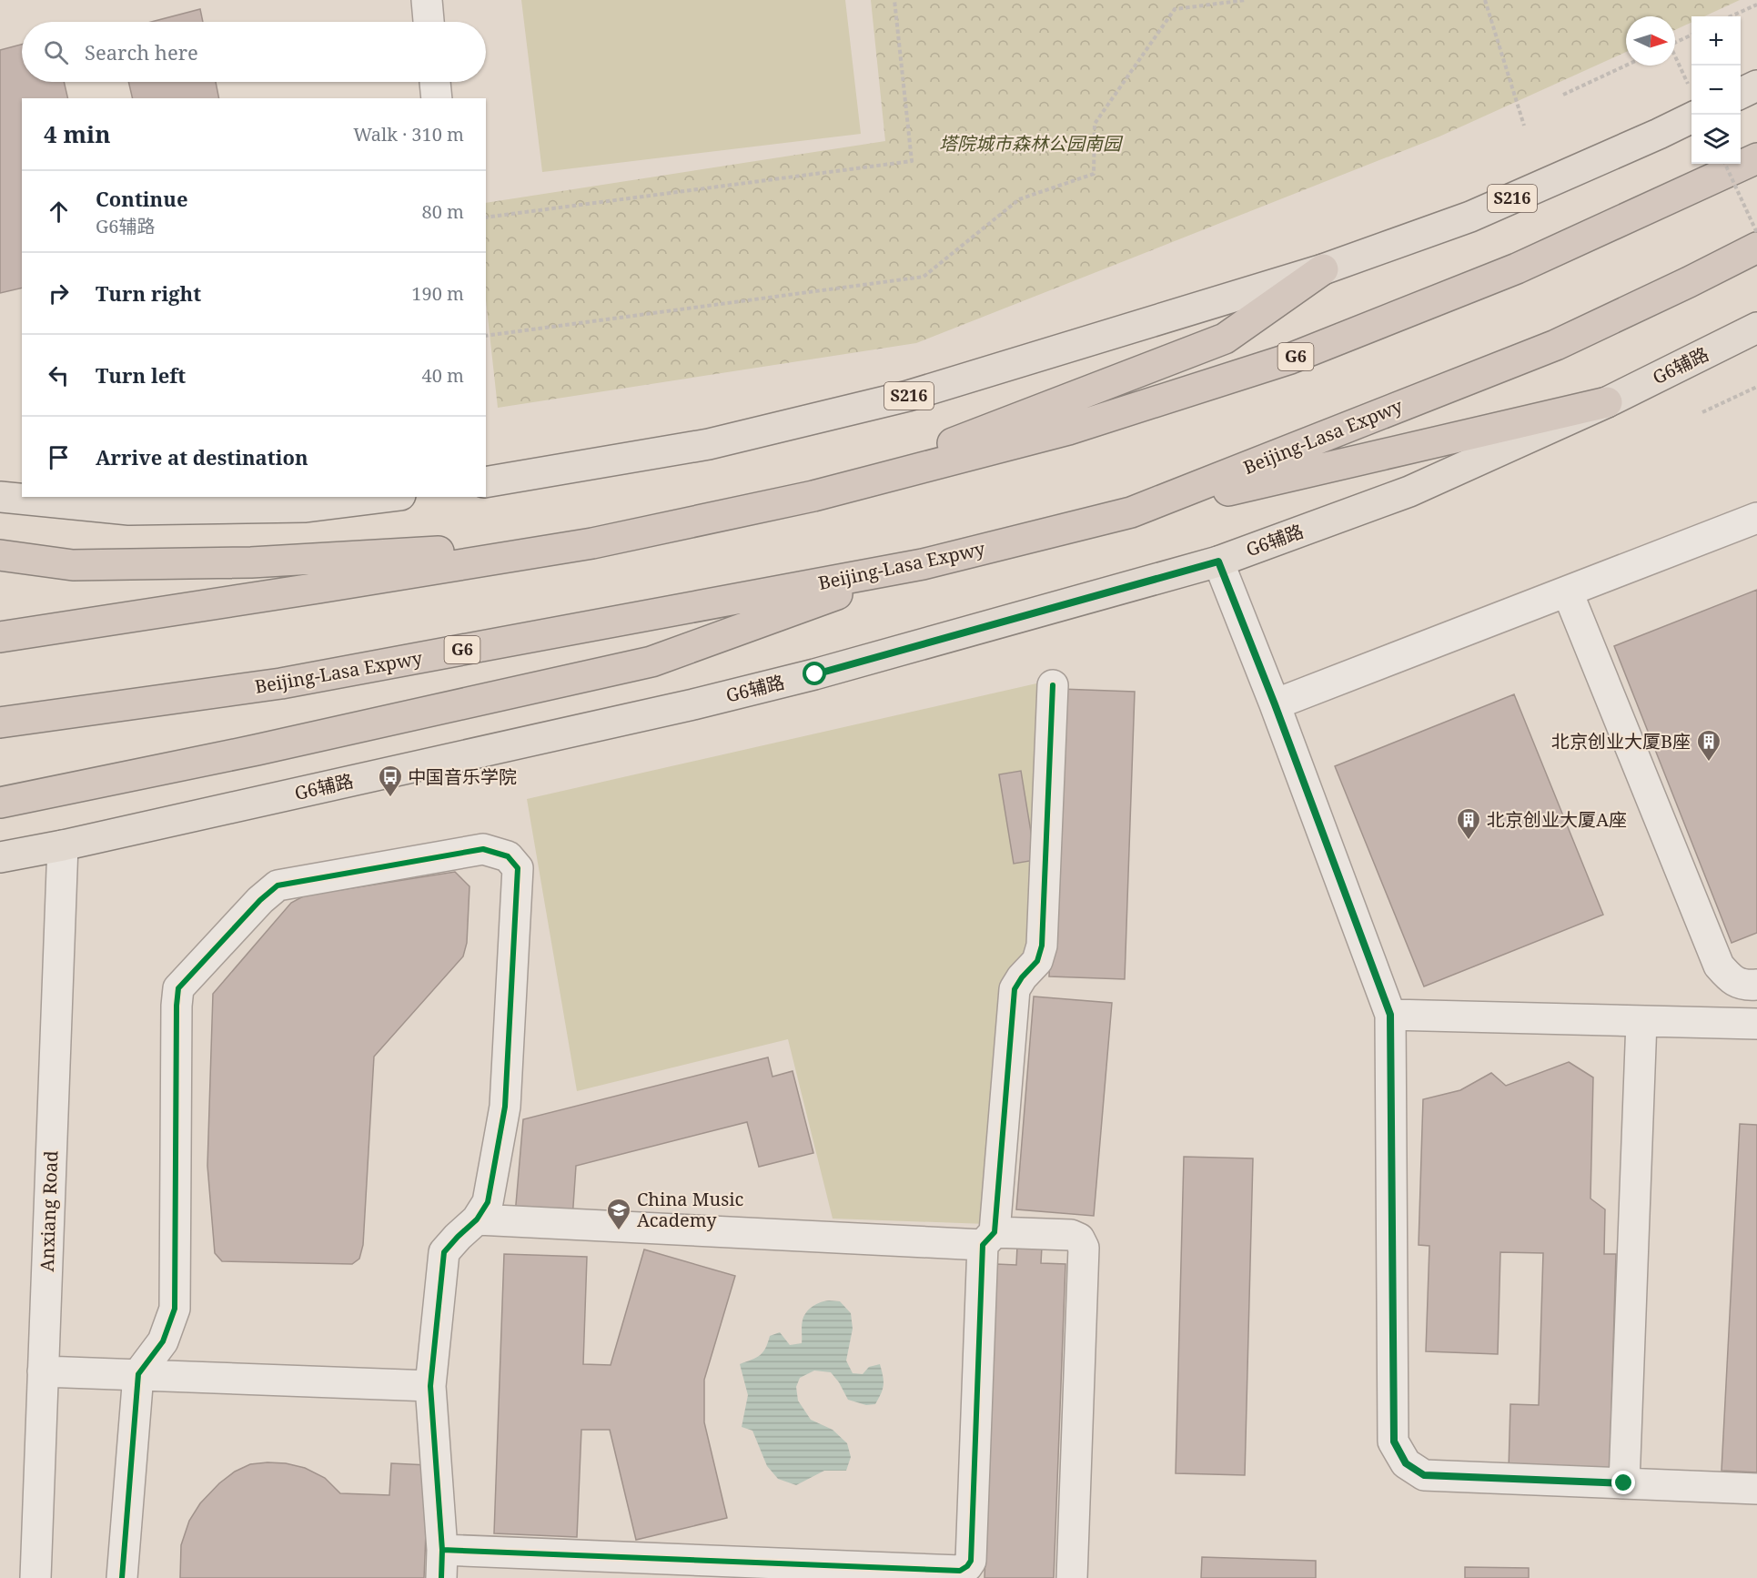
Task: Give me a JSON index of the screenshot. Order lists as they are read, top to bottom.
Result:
{
  "streets": {
    "highway": ["G6", "Beijing-Lasa Expwy"],
    "main road": ["S216", "G6辅路"],
    "street": ["Anxiang Road"]
  },
  "crossings": [
    ["G6辅路", "Anxiang Road"]
  ],
  "parks": ["塔院城市森林公园南园"],
  "places": {
    "building": ["北京创业大厦B座", "北京创业大厦A座"],
    "bus stop": ["中国音乐学院"],
    "school or university": ["China Music Academy"]
  },
  "north": "right",
  "page": {
    "map_buttons": ["+", "−"],
    "search": "Search here",
    "heading": ["4 min", "Walk · 310 m"],
    "list": [
      ["Continue", "G6辅路", "80 m"],
      ["Turn right", "190 m"],
      ["Turn left", "40 m"],
      "Arrive at destination"
    ]
  }
}
